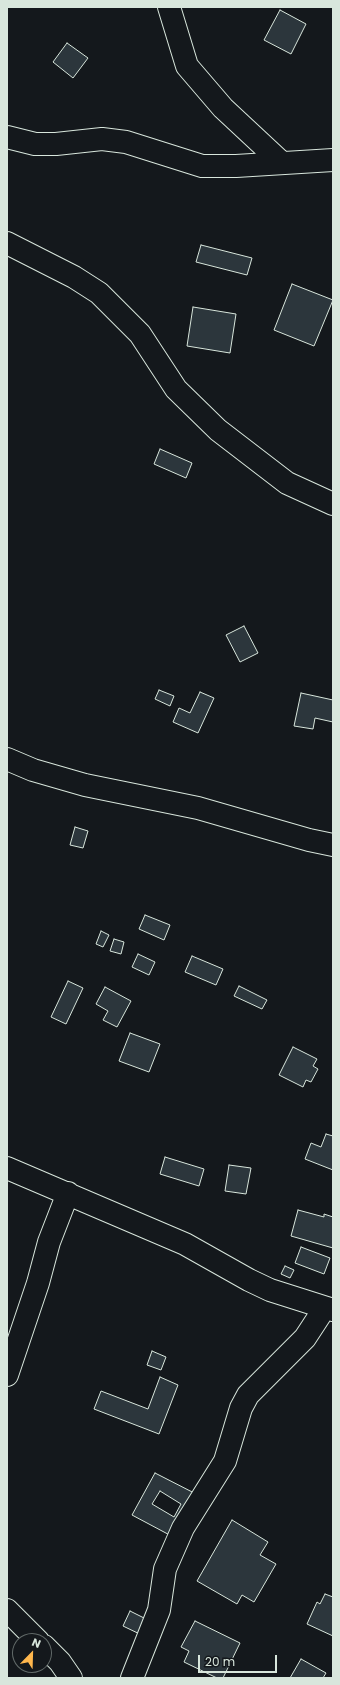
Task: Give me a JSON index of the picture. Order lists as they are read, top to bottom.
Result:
{
  "scale_bar": "20 m",
  "north": "top right"
}
